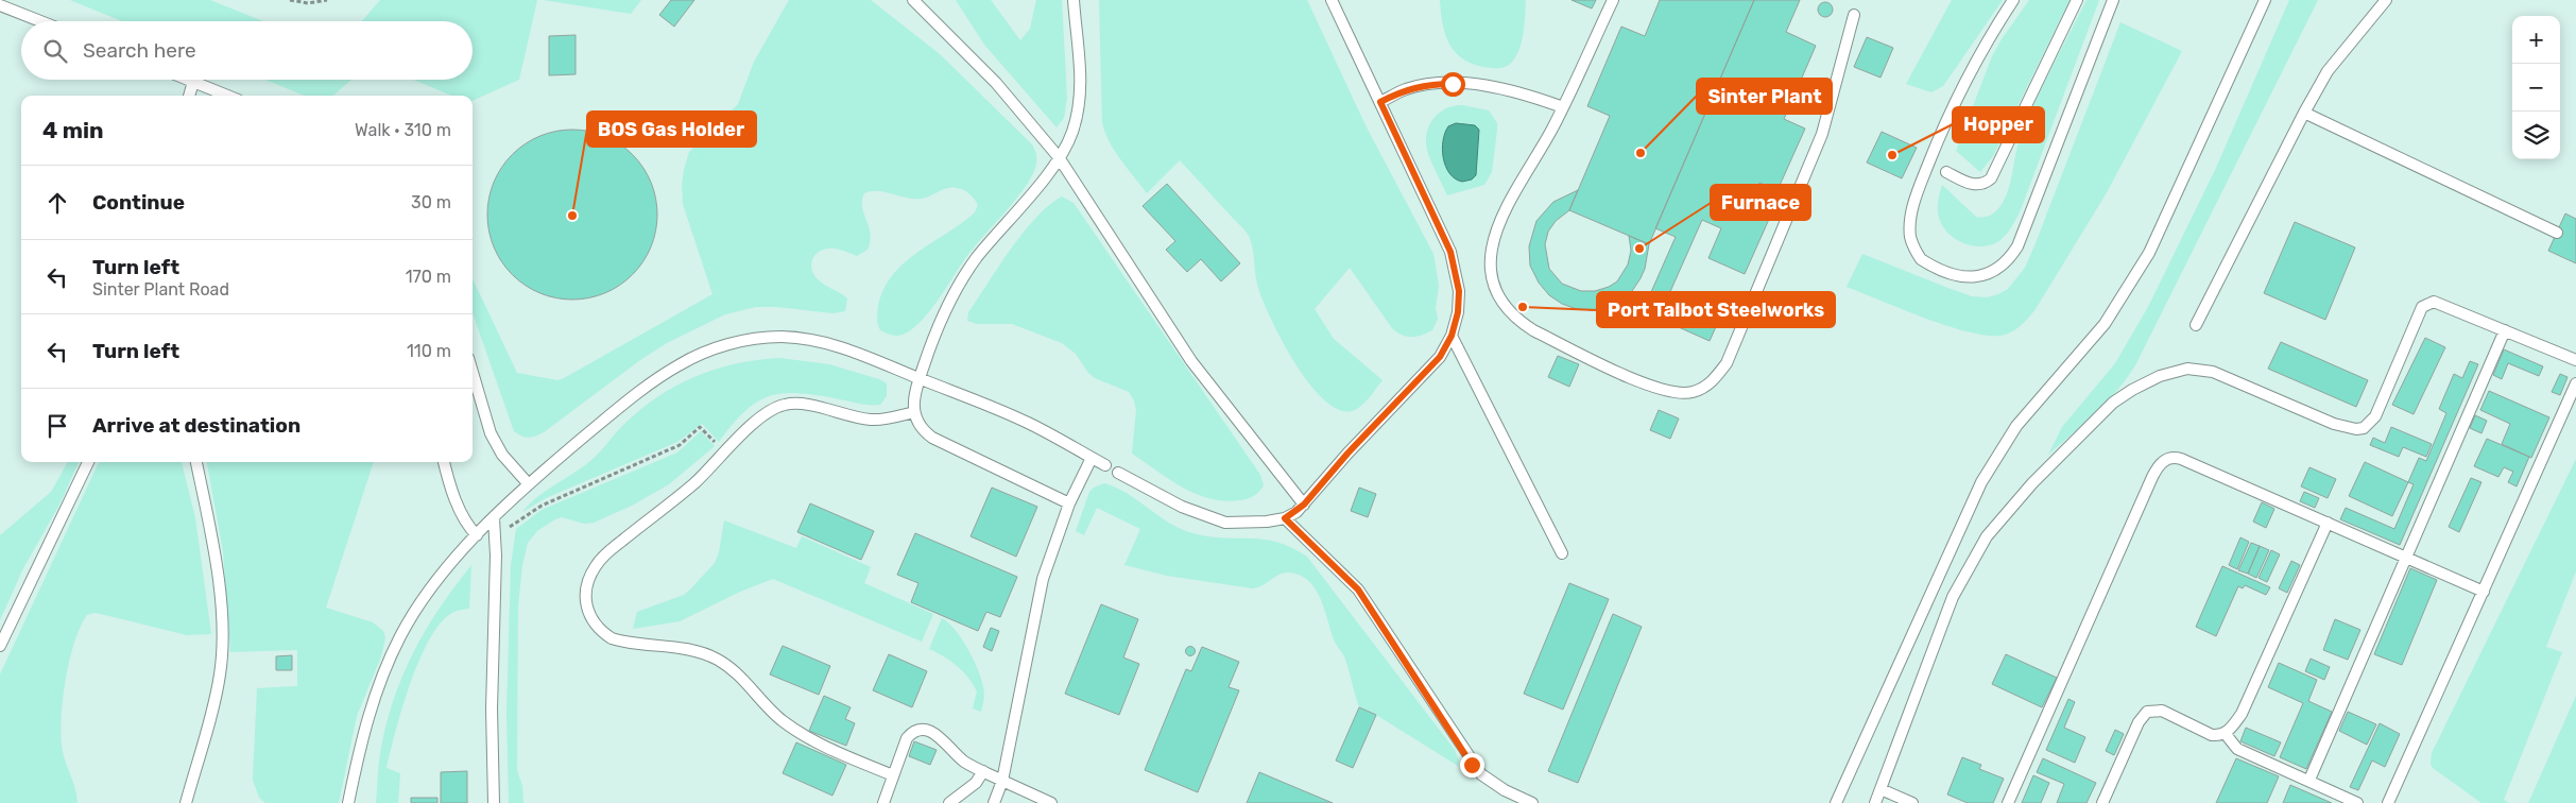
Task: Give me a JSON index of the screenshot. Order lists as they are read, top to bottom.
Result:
{
  "places": [
    "Sinter Plant",
    "Hopper",
    "BOS Gas Holder",
    "Furnace",
    "Port Talbot Steelworks"
  ],
  "page": {
    "map_buttons": ["+", "−"],
    "search": "Search here",
    "heading": ["4 min", "Walk · 310 m"],
    "list": [
      ["Continue", "30 m"],
      ["Turn left", "Sinter Plant Road", "170 m"],
      ["Turn left", "110 m"],
      "Arrive at destination"
    ]
  }
}
